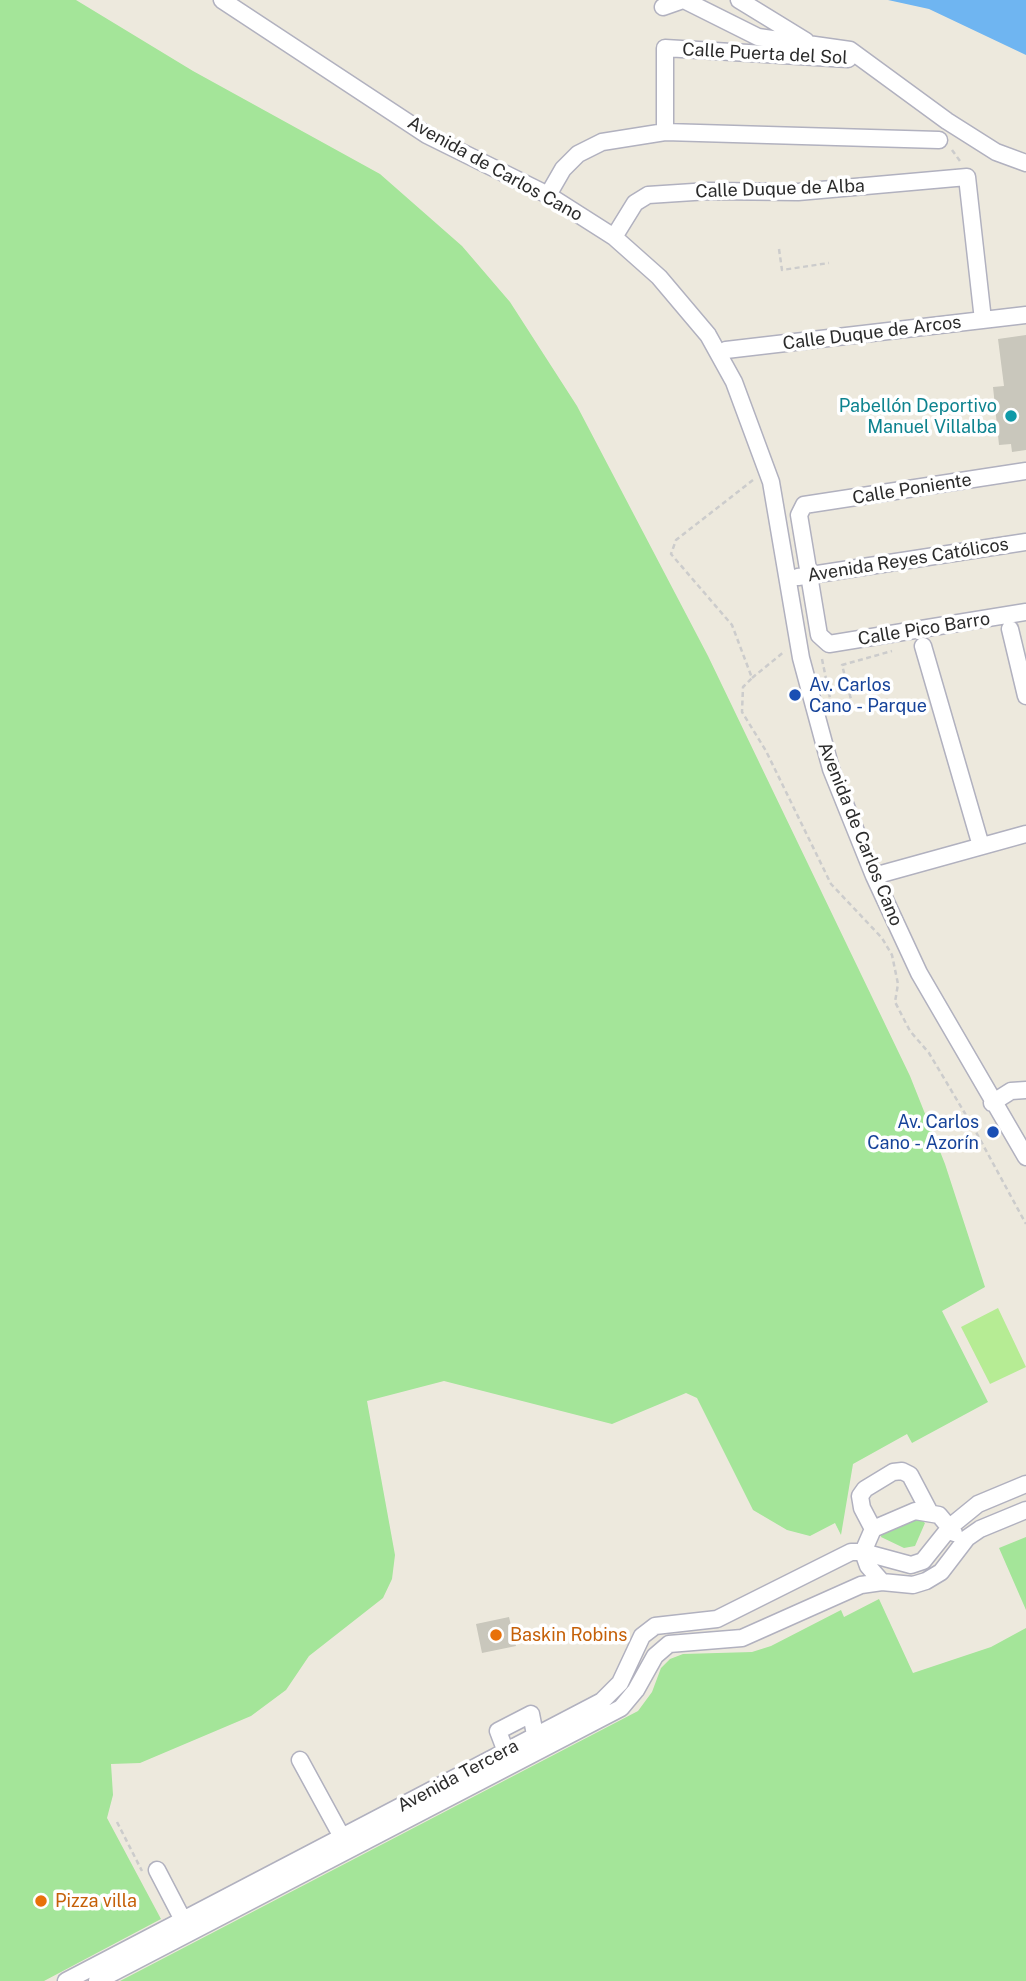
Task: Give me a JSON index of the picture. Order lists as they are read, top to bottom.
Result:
{
  "streets": {
    "street": [
      "Calle Puerta del Sol",
      "Avenida de Carlos Cano",
      "Calle Duque de Alba",
      "Calle Duque de Arcos",
      "Calle Poniente",
      "Avenida Reyes Católicos",
      "Calle Pico Barro",
      "Avenida Tercera"
    ]
  },
  "crossings": [
    ["Avenida de Carlos Cano", "Calle Duque de Alba"],
    ["Avenida de Carlos Cano", "Calle Duque de Arcos"],
    ["Avenida de Carlos Cano", "Avenida Reyes Católicos"],
    ["Calle Poniente", "Avenida Reyes Católicos"]
  ],
  "places": [
    "Pabellón Deportivo Manuel Villalba",
    "Av. Carlos Cano - Parque",
    "Av. Carlos Cano - Azorín",
    "Baskin Robins",
    "Pizza villa"
  ]
}
